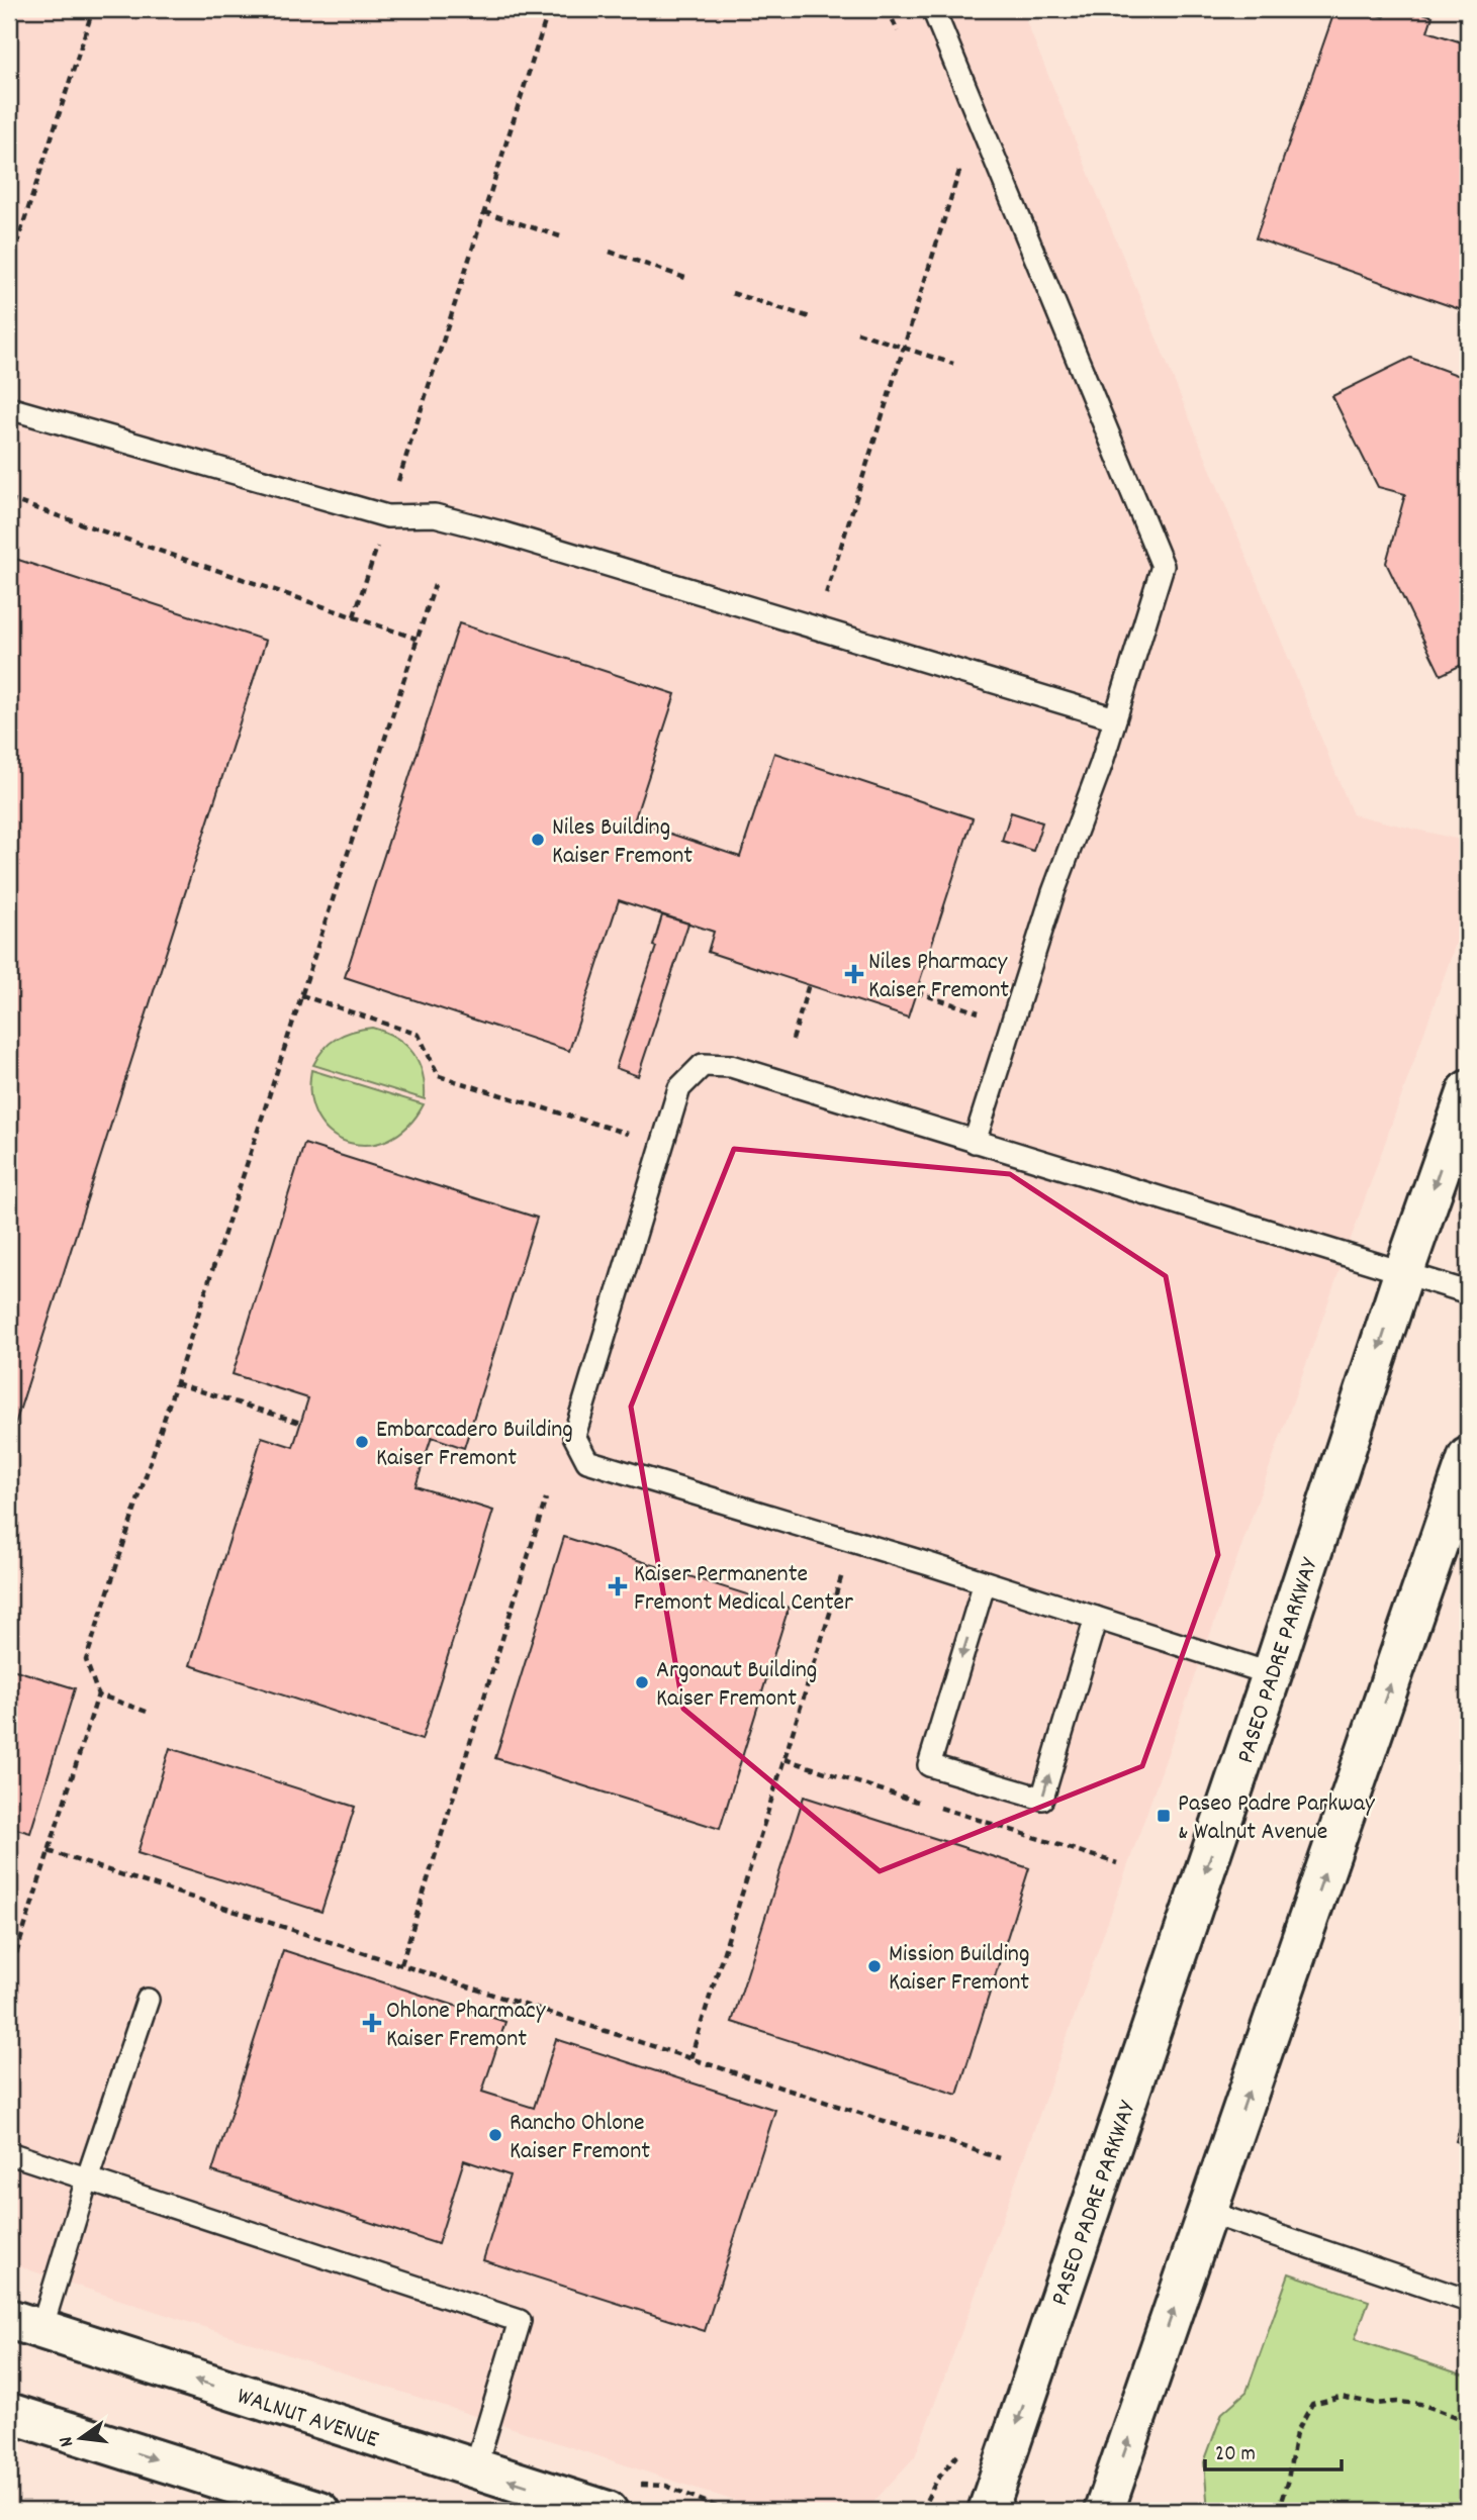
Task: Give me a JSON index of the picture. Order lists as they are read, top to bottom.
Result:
{
  "streets": {
    "main road": ["PASEO PADRE PARKWAY", "WALNUT AVENUE"]
  },
  "places": {
    "other": [
      "Niles Building Kaiser Fremont",
      "Embarcadero Building Kaiser Fremont",
      "Argonaut Building Kaiser Fremont",
      "Mission Building Kaiser Fremont",
      "Rancho Ohlone Kaiser Fremont"
    ],
    "health": ["Niles Pharmacy Kaiser Fremont", "Kaiser Permanente Fremont Medical Center", "Ohlone Pharmacy Kaiser Fremont"],
    "transit": ["Paseo Padre Parkway & Walnut Avenue"]
  },
  "scale_bar": "20 m",
  "north": "left"
}
